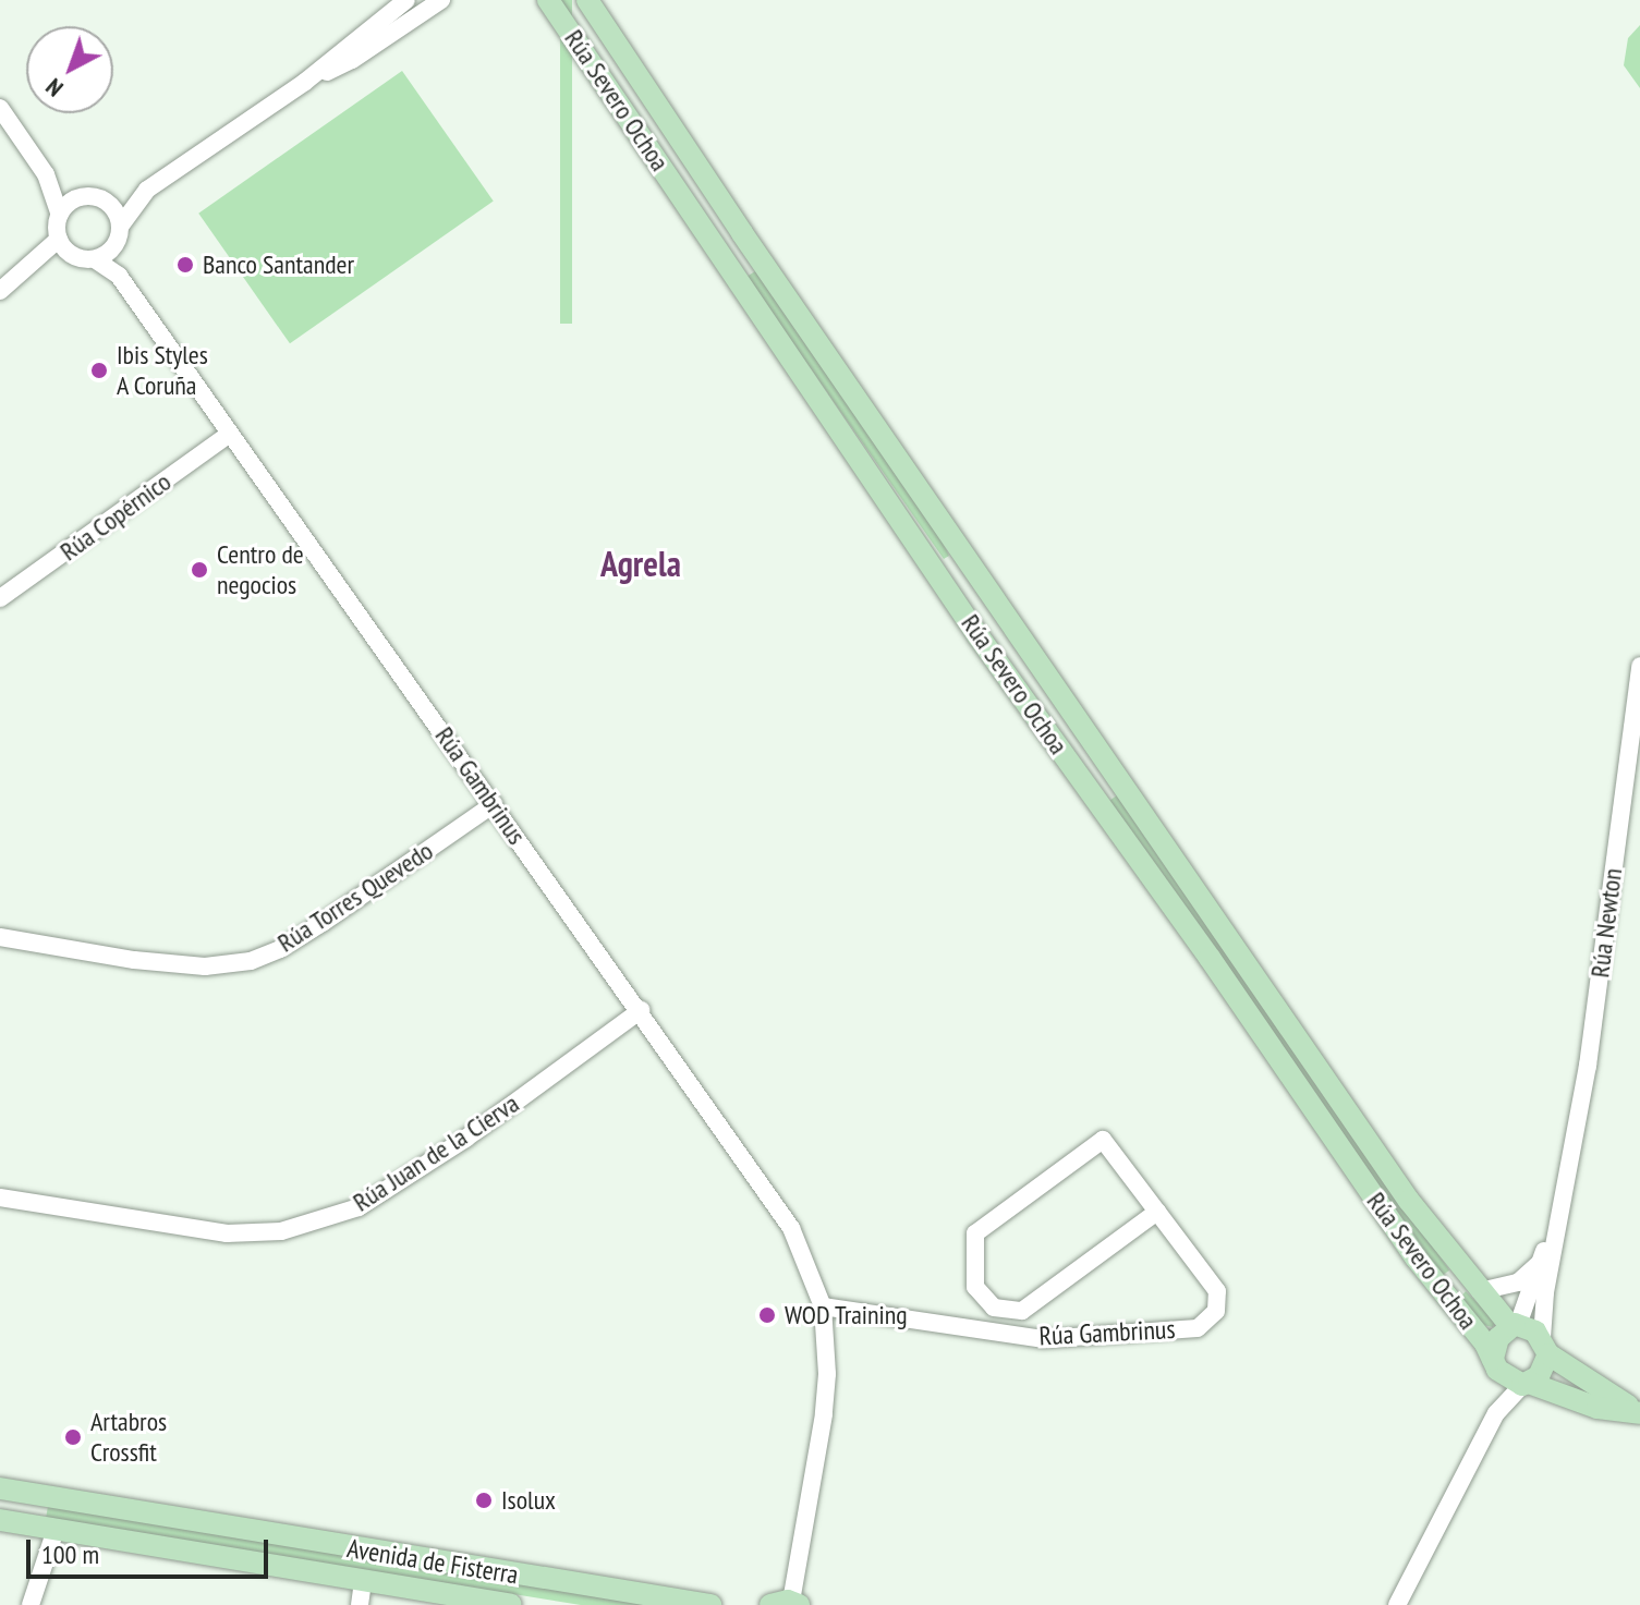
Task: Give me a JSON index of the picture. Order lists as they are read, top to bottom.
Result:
{
  "streets": {
    "main road": ["Rúa Severo Ochoa", "Avenida de Fisterra"],
    "street": [
      "Rúa Copérnico",
      "Rúa Gambrinus",
      "Rúa Torres Quevedo",
      "Rúa Newton",
      "Rúa Juan de la Cierva"
    ]
  },
  "crossings": [
    ["Rúa Severo Ochoa", "Rúa Newton"],
    ["Rúa Copérnico", "Rúa Gambrinus"],
    ["Rúa Gambrinus", "Rúa Torres Quevedo"],
    ["Rúa Gambrinus", "Rúa Juan de la Cierva"]
  ],
  "districts": ["Agrela"],
  "places": [
    "Banco Santander",
    "Ibis Styles A Coruña",
    "Centro de negocios",
    "WOD Training",
    "Artabros Crossfit",
    "Isolux"
  ],
  "scale_bar": "100 m",
  "north": "bottom left"
}
